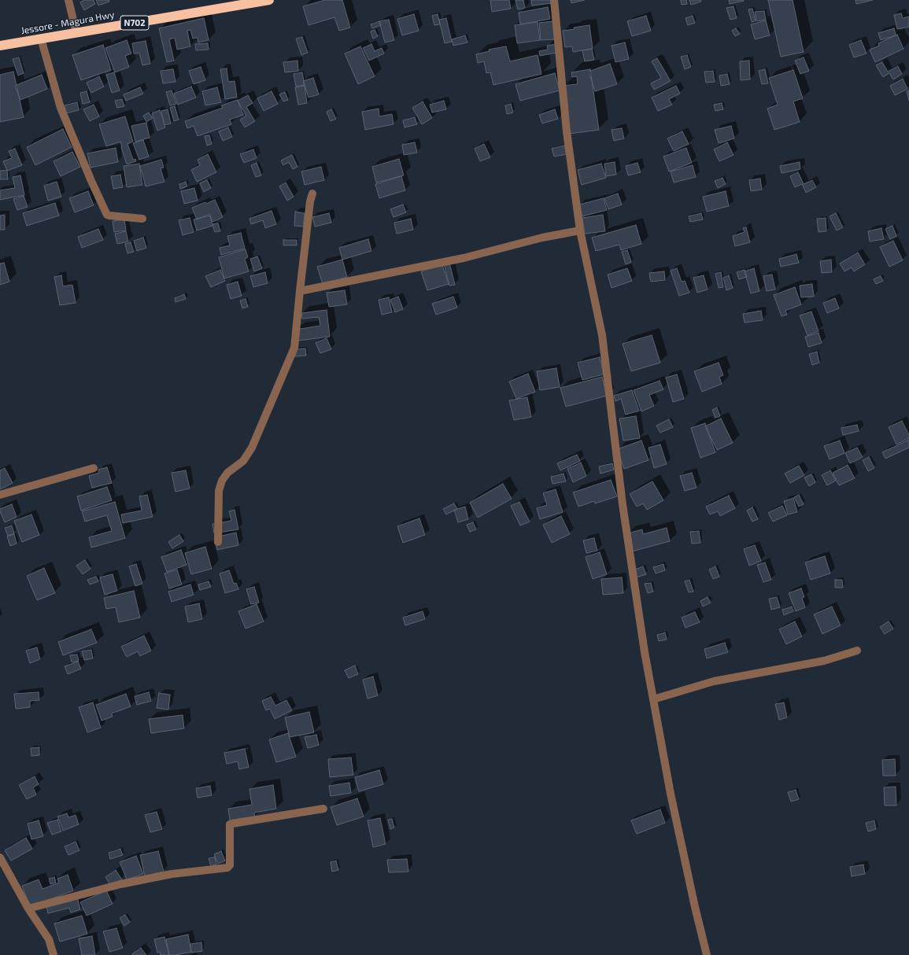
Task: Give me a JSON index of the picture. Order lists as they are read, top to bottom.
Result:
{
  "streets": {
    "highway": ["Jessore - Magura Hwy", "N702"]
  }
}
